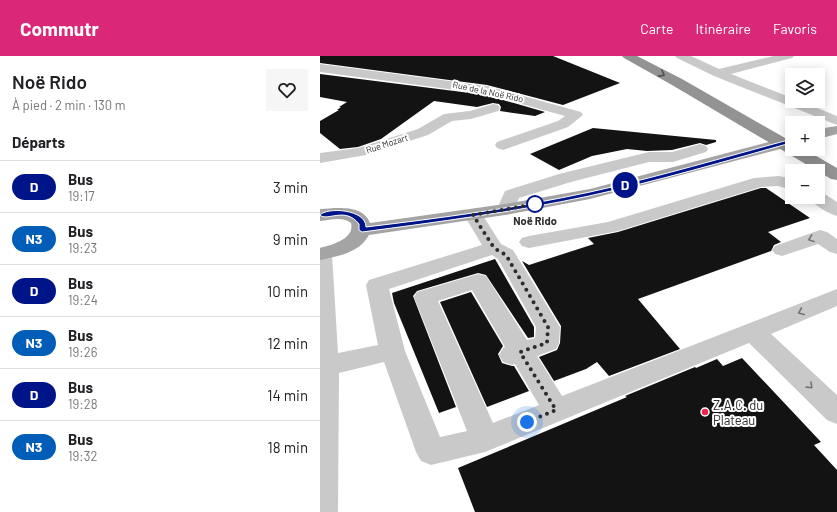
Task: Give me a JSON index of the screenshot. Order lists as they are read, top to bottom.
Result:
{
  "streets": {
    "street": ["Rue de la Noë Rido", "Rue Mozart"]
  },
  "places": ["Noë Rido", "Z.A.C. du Plateau"],
  "lines": ["bus line D"],
  "page": {
    "header": "Commutr",
    "nav": ["Carte", "Itinéraire", "Favoris"],
    "heading": [
      ["Noë Rido", "À pied · 2 min · 130 m"],
      "Départs"
    ],
    "on_map": "D",
    "map_buttons": ["+", "−"],
    "list": [
      {
        "mark": "D",
        "name": "Bus",
        "note": "19:17",
        "value": "3 min"
      },
      {
        "mark": "N3",
        "name": "Bus",
        "note": "19:23",
        "value": "9 min"
      },
      {
        "mark": "D",
        "name": "Bus",
        "note": "19:24",
        "value": "10 min"
      },
      {
        "mark": "N3",
        "name": "Bus",
        "note": "19:26",
        "value": "12 min"
      },
      {
        "mark": "D",
        "name": "Bus",
        "note": "19:28",
        "value": "14 min"
      },
      {
        "mark": "N3",
        "name": "Bus",
        "note": "19:32",
        "value": "18 min"
      }
    ]
  }
}
